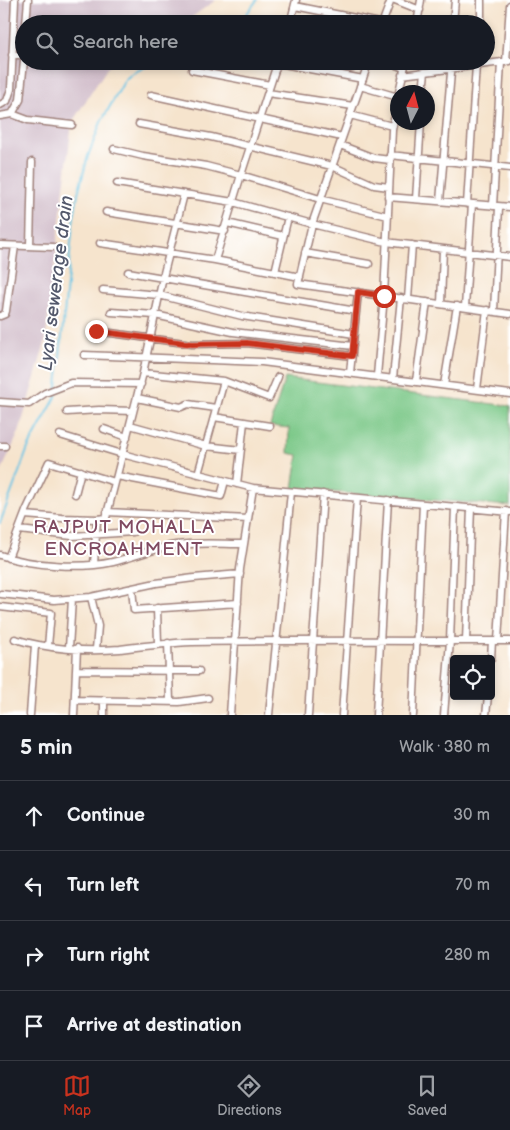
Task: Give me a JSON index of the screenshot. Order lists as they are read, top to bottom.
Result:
{
  "districts": ["RAJPUT MOHALLA ENCROAHMENT"],
  "water": ["Lyari sewerage drain"],
  "north": "top",
  "page": {
    "search": "Search here",
    "heading": ["5 min", "Walk · 380 m"],
    "list": [
      ["Continue", "30 m"],
      ["Turn left", "70 m"],
      ["Turn right", "280 m"],
      "Arrive at destination"
    ],
    "nav": ["Map", "Directions", "Saved"]
  }
}
